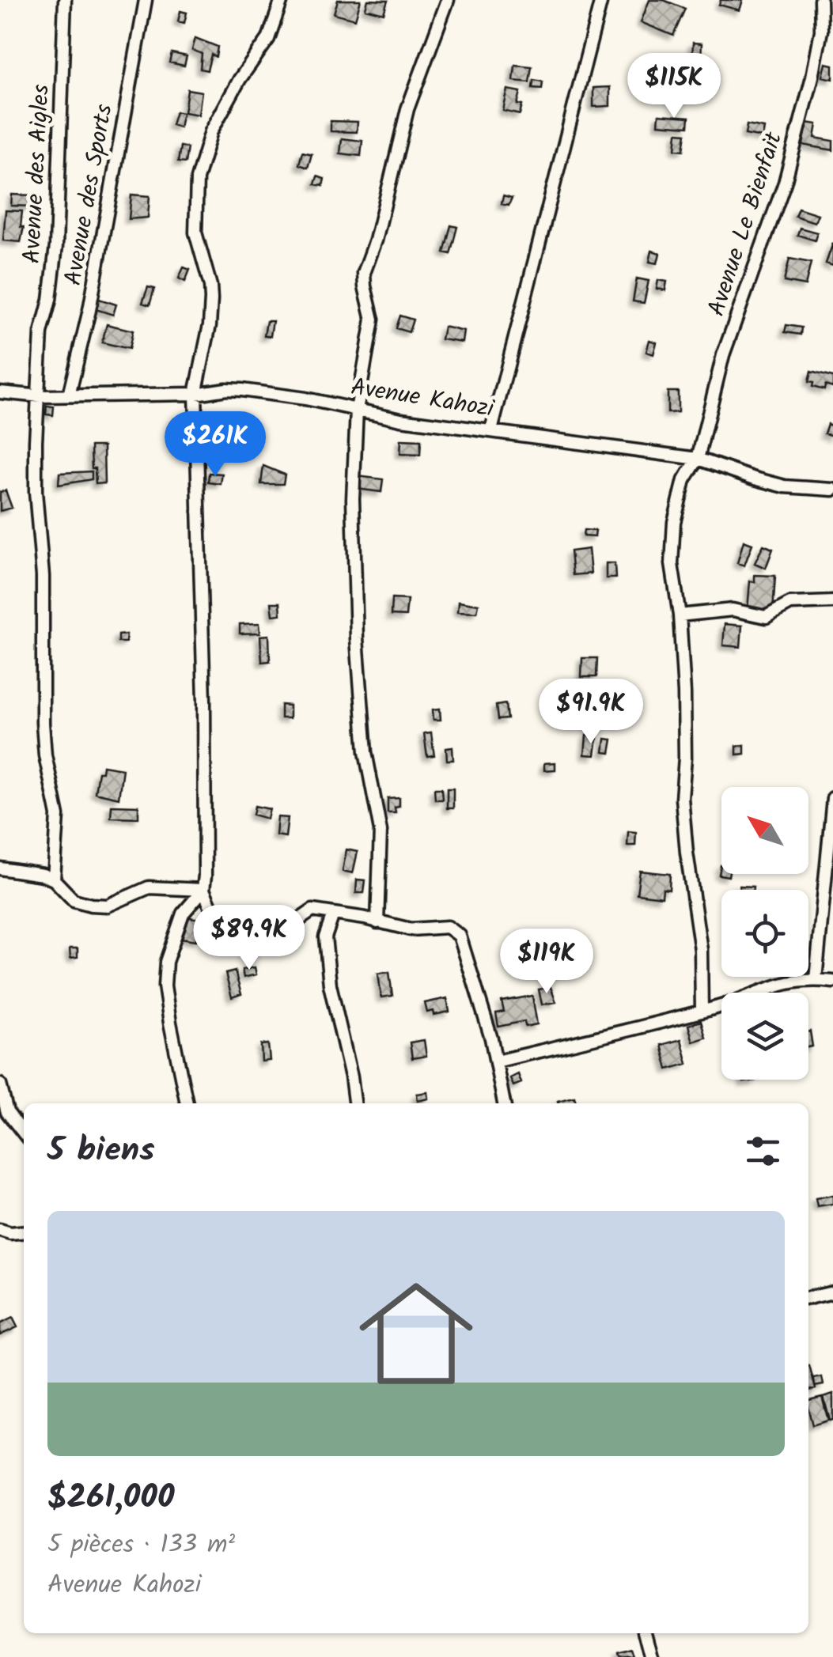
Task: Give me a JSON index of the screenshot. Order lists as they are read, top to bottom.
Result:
{
  "streets": {
    "street": [
      "Avenue des Aigles",
      "Avenue des Sports",
      "Avenue Le Bienfait",
      "Avenue Kahozi"
    ]
  },
  "crossings": [
    ["Avenue des Aigles", "Avenue Kahozi"],
    ["Avenue des Sports", "Avenue Kahozi"],
    ["Avenue Le Bienfait", "Avenue Kahozi"]
  ],
  "north": "top left",
  "page": {
    "price": [
      "$115K",
      "$261K",
      "$91.9K",
      "$89.9K",
      "$119K"
    ],
    "heading": "5 biens",
    "list": [
      {
        "name": "$261,000",
        "note": "5 pièces · 133 m² · Avenue Kahozi"
      }
    ]
  }
}
